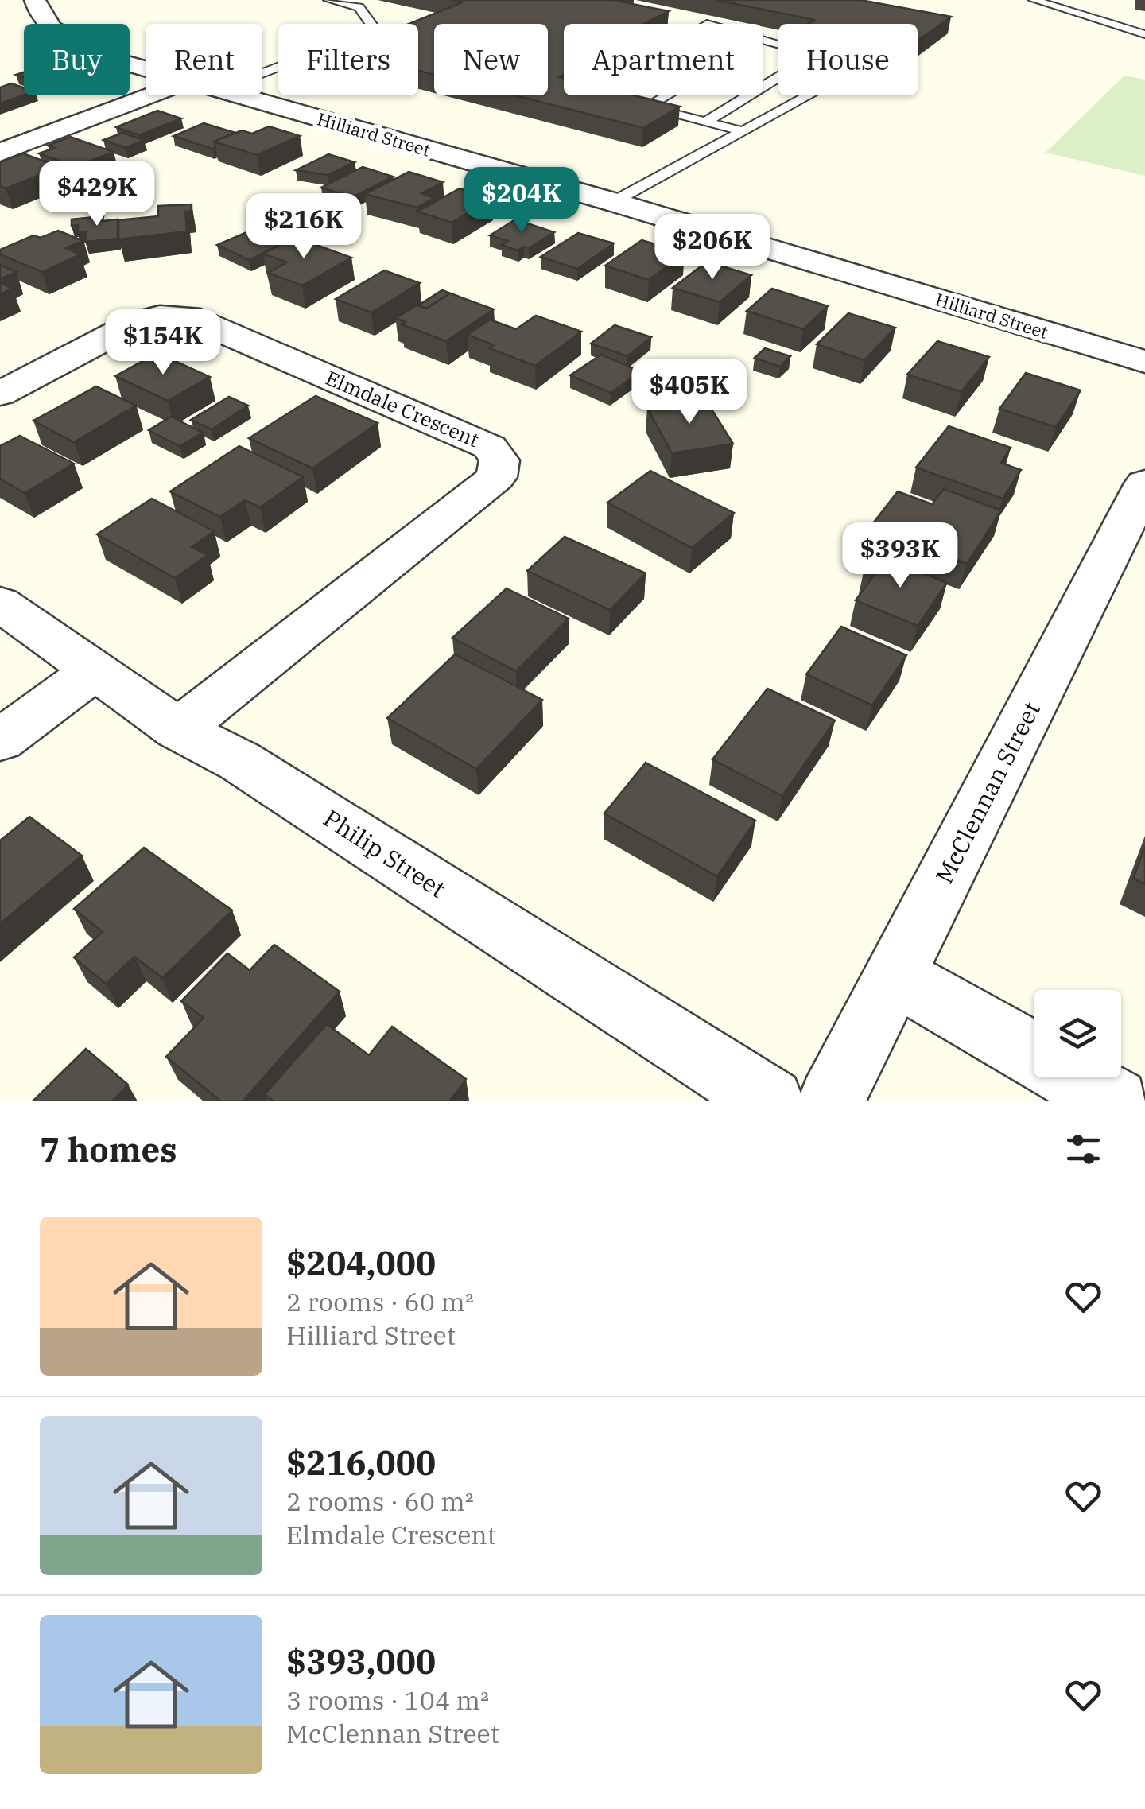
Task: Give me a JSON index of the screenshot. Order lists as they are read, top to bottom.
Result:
{
  "streets": {
    "street": [
      "Hilliard Street",
      "Elmdale Crescent",
      "McClennan Street",
      "Philip Street"
    ]
  },
  "crossings": [
    ["Elmdale Crescent", "Philip Street"]
  ],
  "page": {
    "chip": [
      "Buy",
      "Rent",
      "Filters",
      "New",
      "Apartment",
      "House"
    ],
    "price": [
      "$429K",
      "$204K",
      "$216K",
      "$206K",
      "$154K",
      "$405K",
      "$393K"
    ],
    "heading": "7 homes",
    "list": [
      {
        "name": "$204,000",
        "note": "2 rooms · 60 m² · Hilliard Street"
      },
      {
        "name": "$216,000",
        "note": "2 rooms · 60 m² · Elmdale Crescent"
      },
      {
        "name": "$393,000",
        "note": "3 rooms · 104 m² · McClennan Street"
      }
    ]
  }
}
